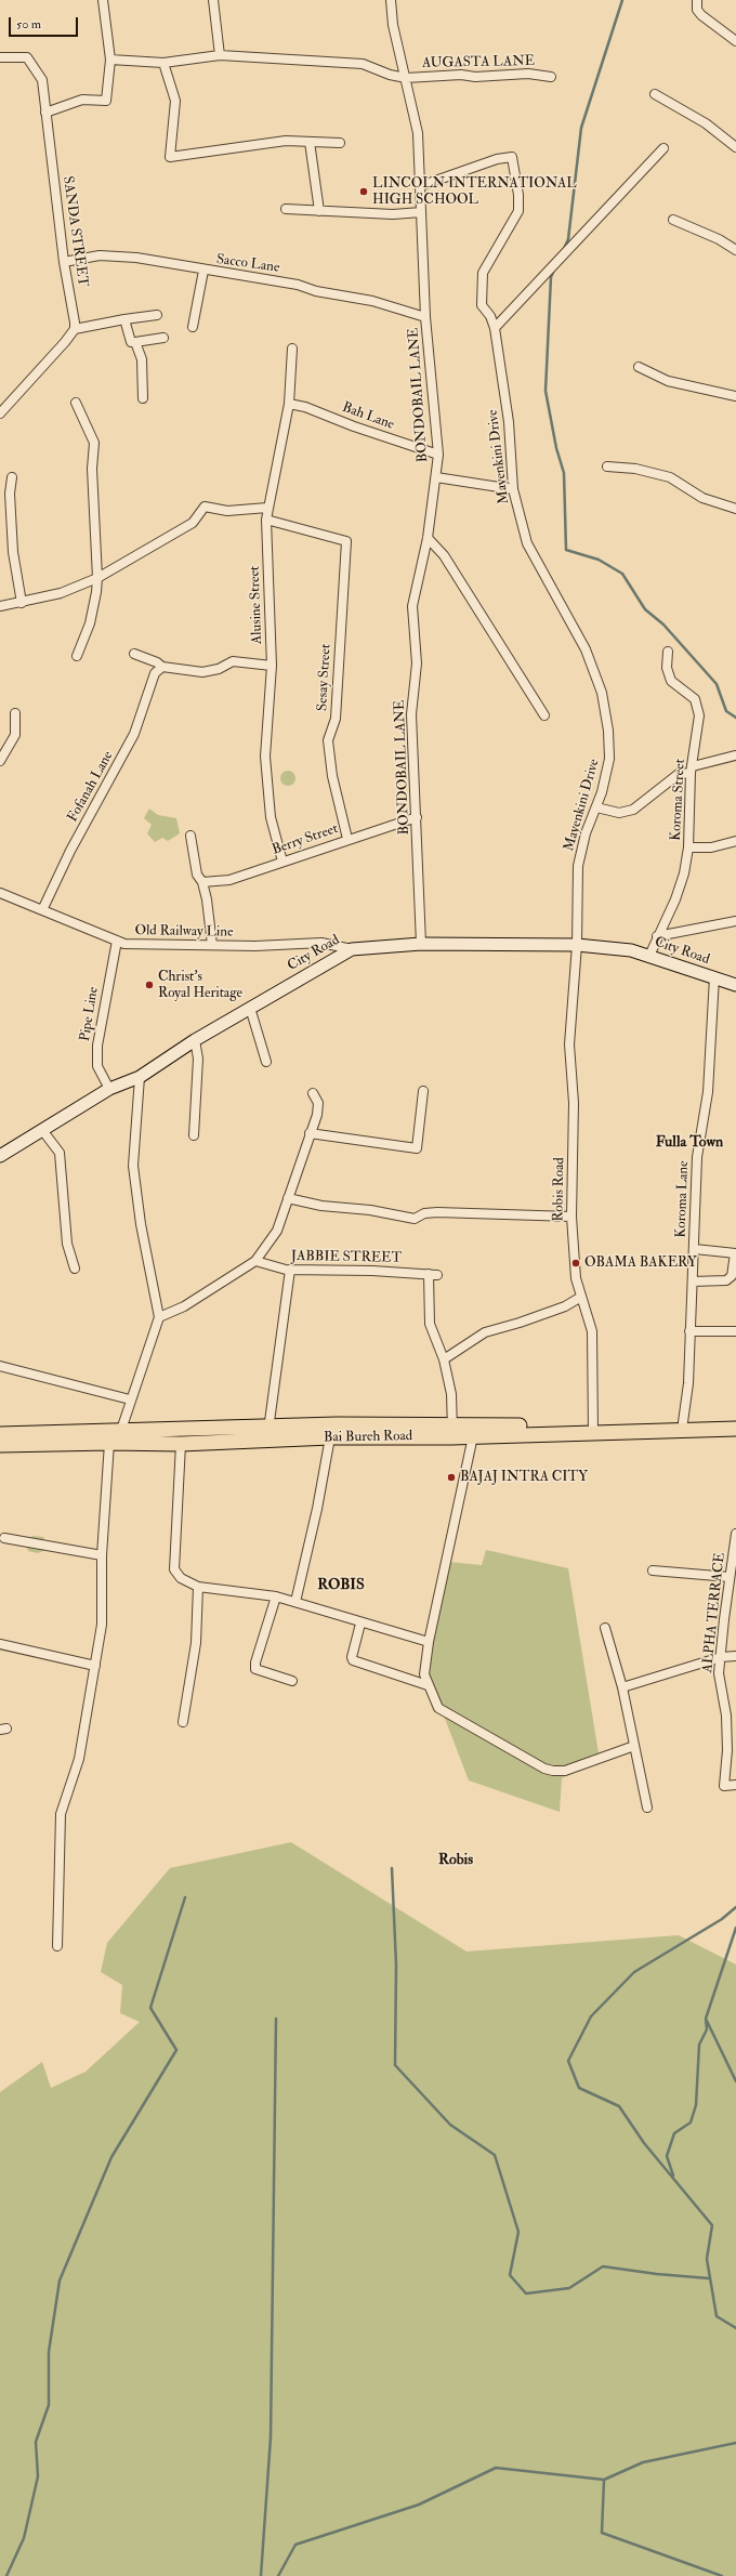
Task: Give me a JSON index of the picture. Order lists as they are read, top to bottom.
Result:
{
  "streets": {
    "highway": ["Bai Bureh Road"],
    "main road": ["City Road"],
    "street": [
      "AUGASTA LANE",
      "SANDA STREET",
      "Sacco Lane",
      "BONDOBAIL LANE",
      "Bah Lane",
      "Mayenkini Drive",
      "Alusine Street",
      "Sesay Street",
      "Fofanah Lane",
      "Koroma Street",
      "Berry Street",
      "Old Railway Line",
      "Pipe Line",
      "Robis Road",
      "Koroma Lane",
      "JABBIE STREET",
      "ALPHA TERRACE"
    ]
  },
  "crossings": [
    ["AUGASTA LANE", "BONDOBAIL LANE"],
    ["SANDA STREET", "Sacco Lane"],
    ["Sacco Lane", "BONDOBAIL LANE"],
    ["BONDOBAIL LANE", "Bah Lane"],
    ["BONDOBAIL LANE", "Mayenkini Drive"],
    ["BONDOBAIL LANE", "Berry Street"],
    ["BONDOBAIL LANE", "City Road"],
    ["Bah Lane", "Alusine Street"],
    ["Mayenkini Drive", "City Road"],
    ["Mayenkini Drive", "Robis Road"],
    ["Alusine Street", "Sesay Street"],
    ["Alusine Street", "Berry Street"],
    ["Sesay Street", "Berry Street"],
    ["Fofanah Lane", "Old Railway Line"],
    ["Koroma Street", "City Road"],
    ["Old Railway Line", "City Road"],
    ["Old Railway Line", "Pipe Line"],
    ["City Road", "Pipe Line"],
    ["City Road", "Robis Road"],
    ["City Road", "Koroma Lane"],
    ["Robis Road", "Bai Bureh Road"],
    ["Koroma Lane", "Bai Bureh Road"]
  ],
  "districts": ["Fulla Town", "ROBIS", "Robis"],
  "places": [
    "LINCOLN INTERNATIONAL HIGH SCHOOL",
    "Christ's Royal Heritage",
    "OBAMA BAKERY",
    "BAJAJ INTRA CITY"
  ],
  "scale_bar": "50 m"
}
